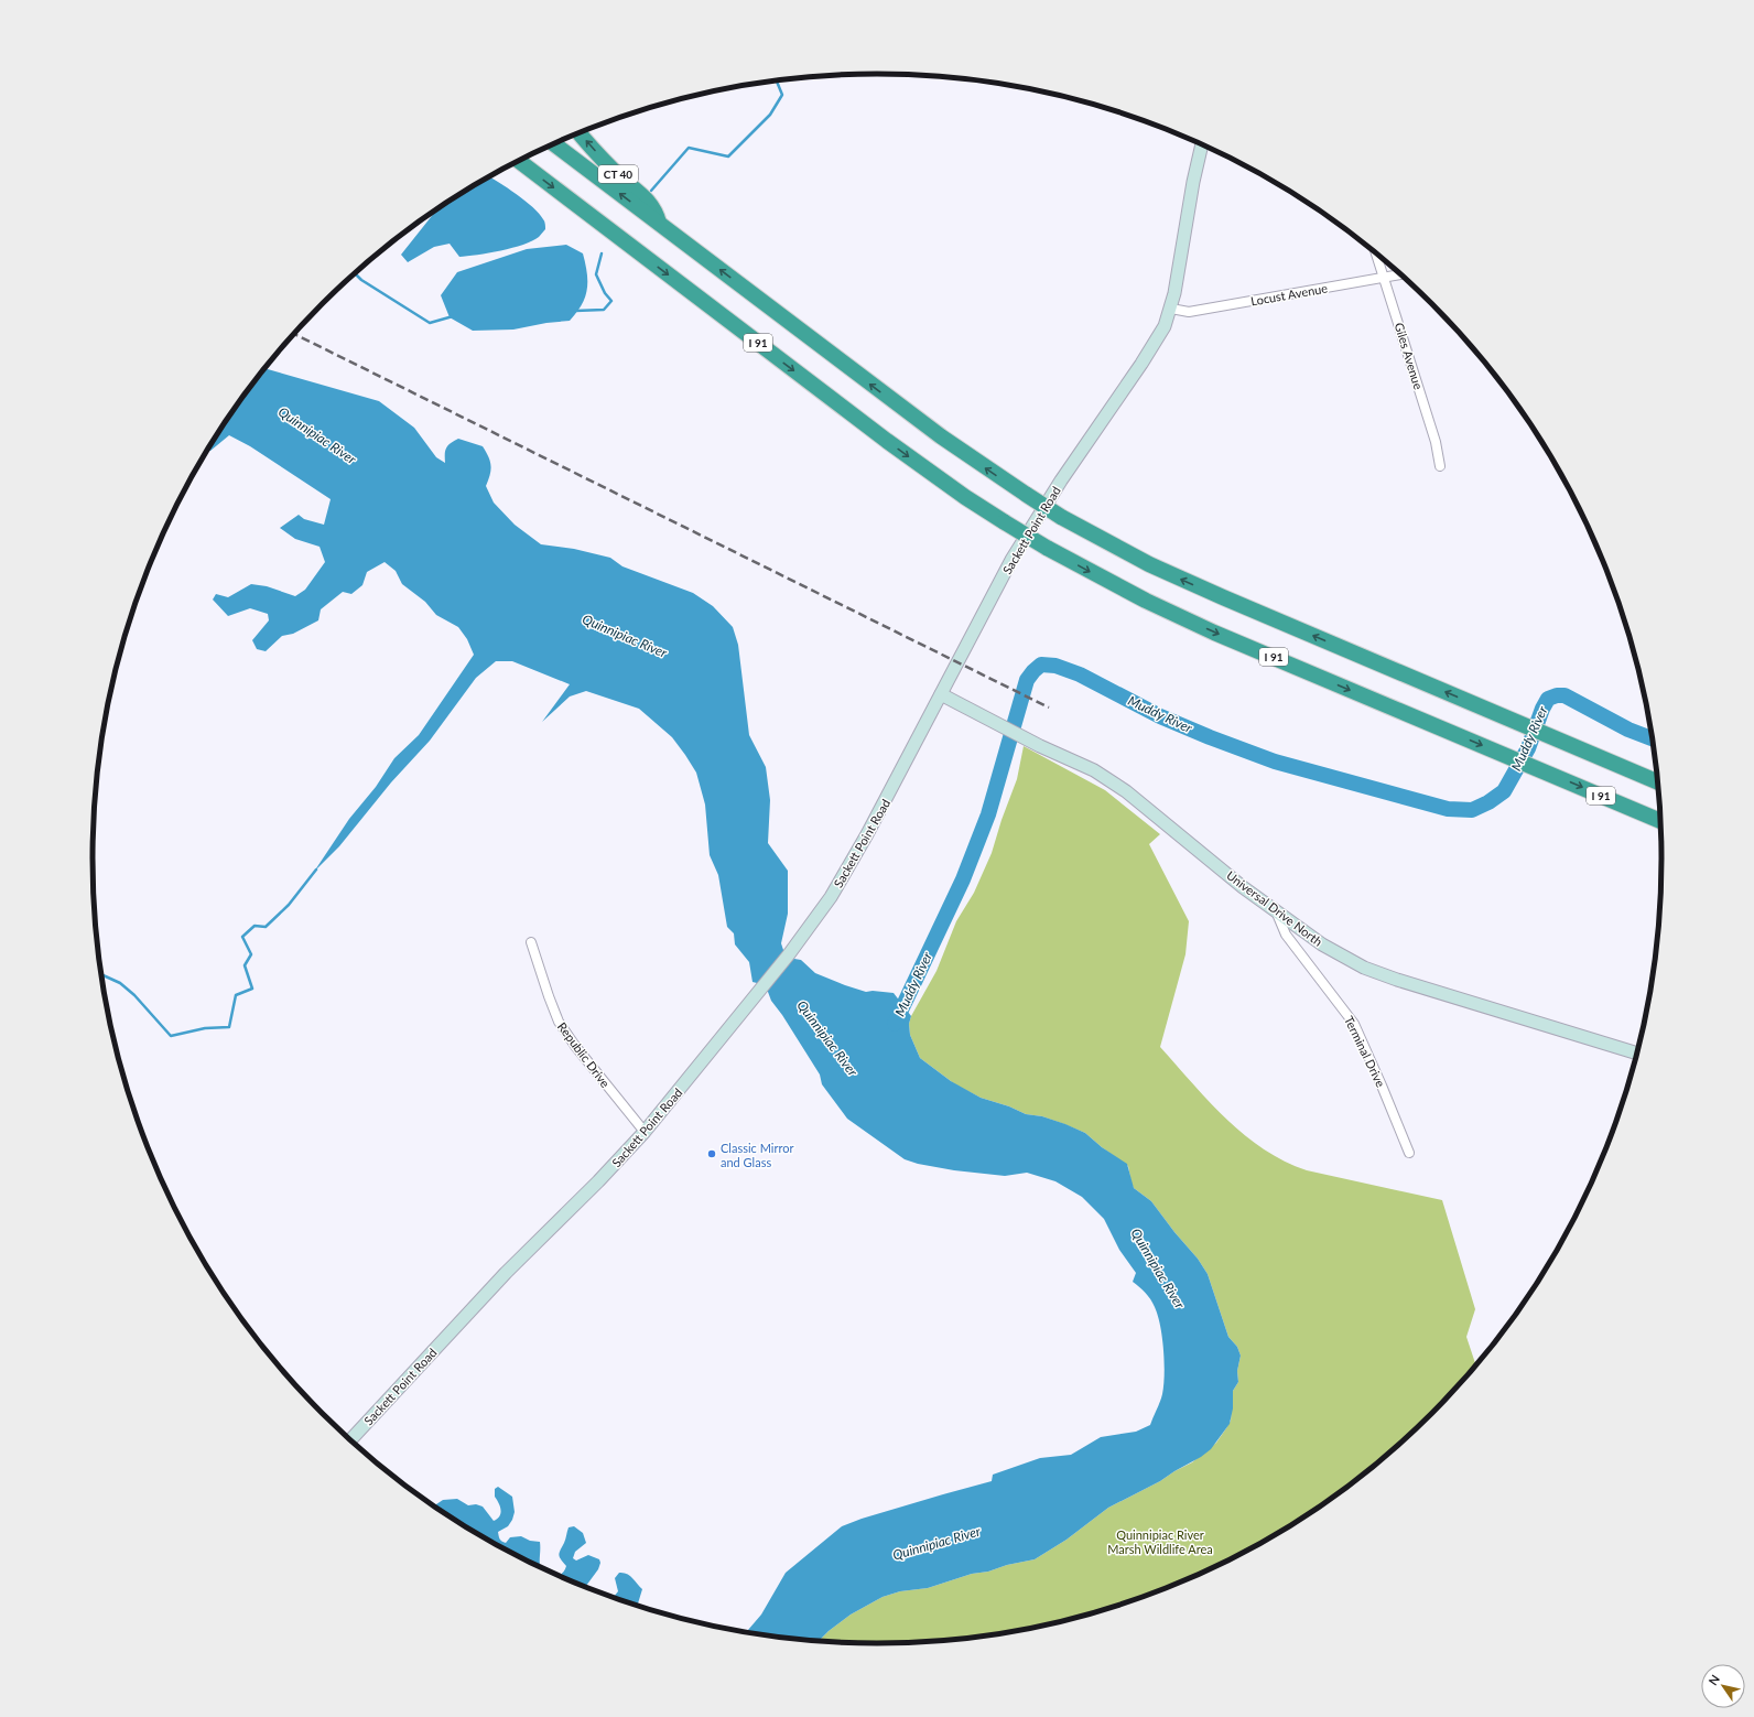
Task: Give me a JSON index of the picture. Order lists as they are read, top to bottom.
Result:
{
  "streets": {
    "highway": ["CT 40", "I 91"],
    "street": [
      "Locust Avenue",
      "Giles Avenue",
      "Sackett Point Road",
      "Universal Drive North",
      "Terminal Drive",
      "Republic Drive"
    ]
  },
  "crossings": [
    ["Locust Avenue", "Giles Avenue"],
    ["Locust Avenue", "Sackett Point Road"],
    ["Sackett Point Road", "Universal Drive North"],
    ["Sackett Point Road", "Republic Drive"],
    ["Universal Drive North", "Terminal Drive"]
  ],
  "water": ["Quinnipiac River", "Muddy River"],
  "parks": ["Quinnipiac River Marsh Wildlife Area"],
  "places": ["Classic Mirror and Glass"],
  "north": "top left"
}
